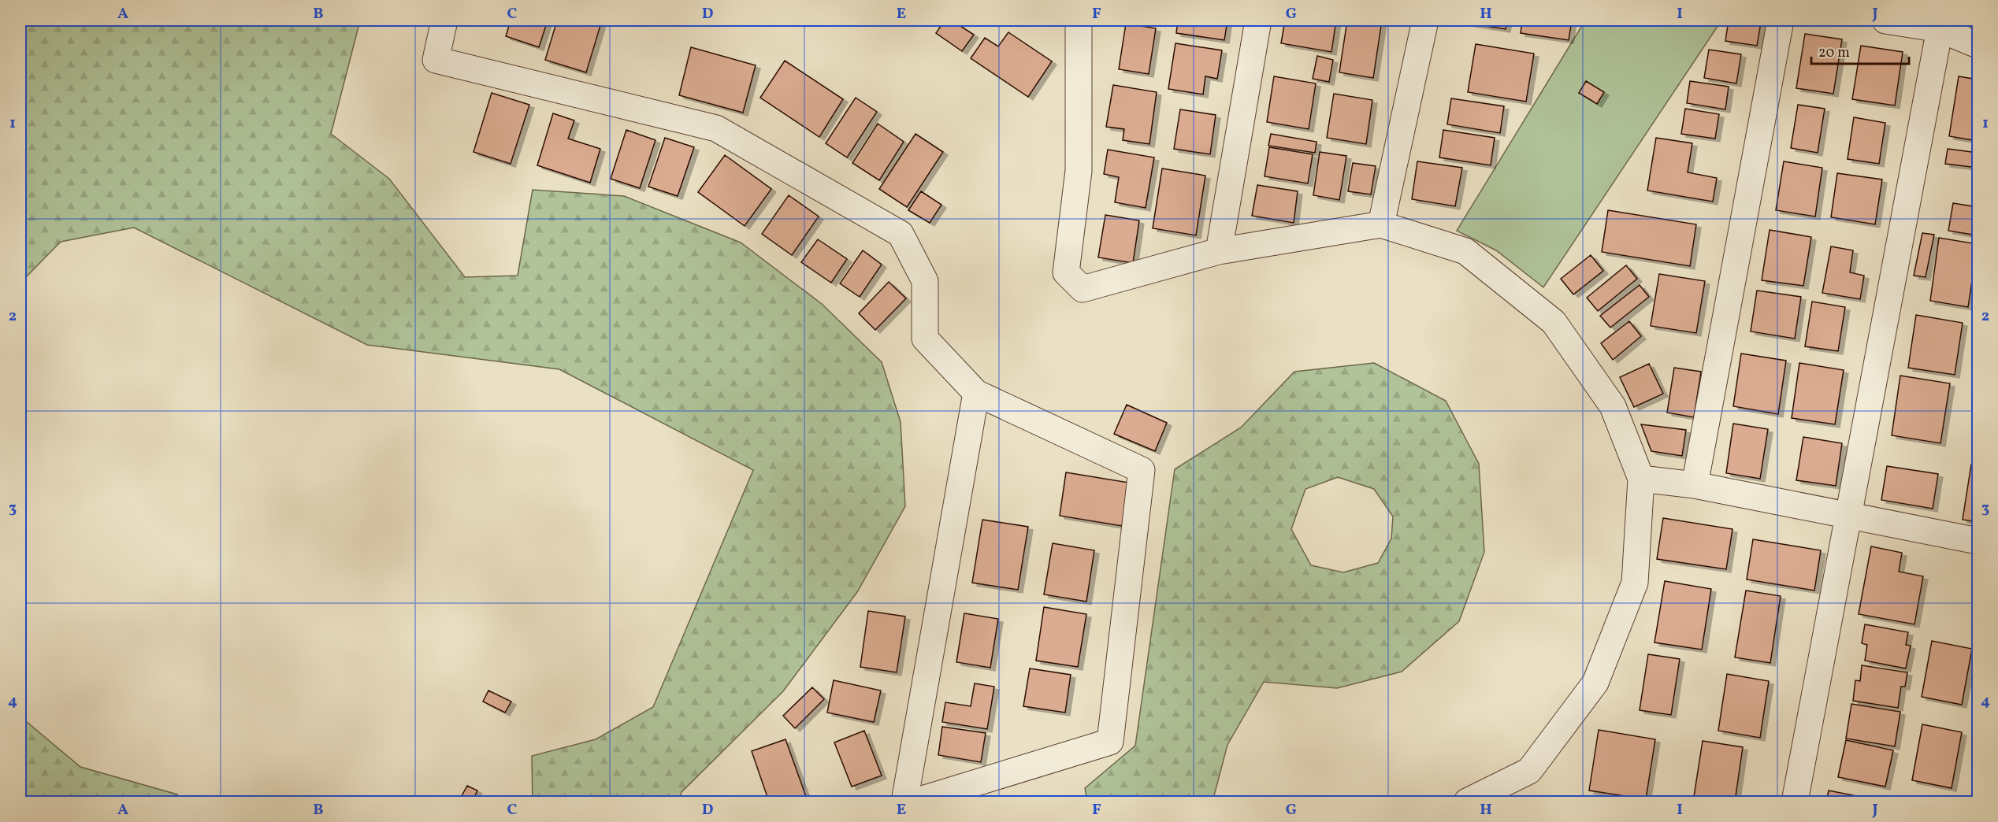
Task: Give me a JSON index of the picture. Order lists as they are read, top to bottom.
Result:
{
  "scale_bar": "20 m",
  "grid": {
    "columns": [
      "A",
      "B",
      "C",
      "D",
      "E",
      "F",
      "G",
      "H",
      "I",
      "J"
    ],
    "rows": [
      "1",
      "2",
      "3",
      "4"
    ]
  }
}
